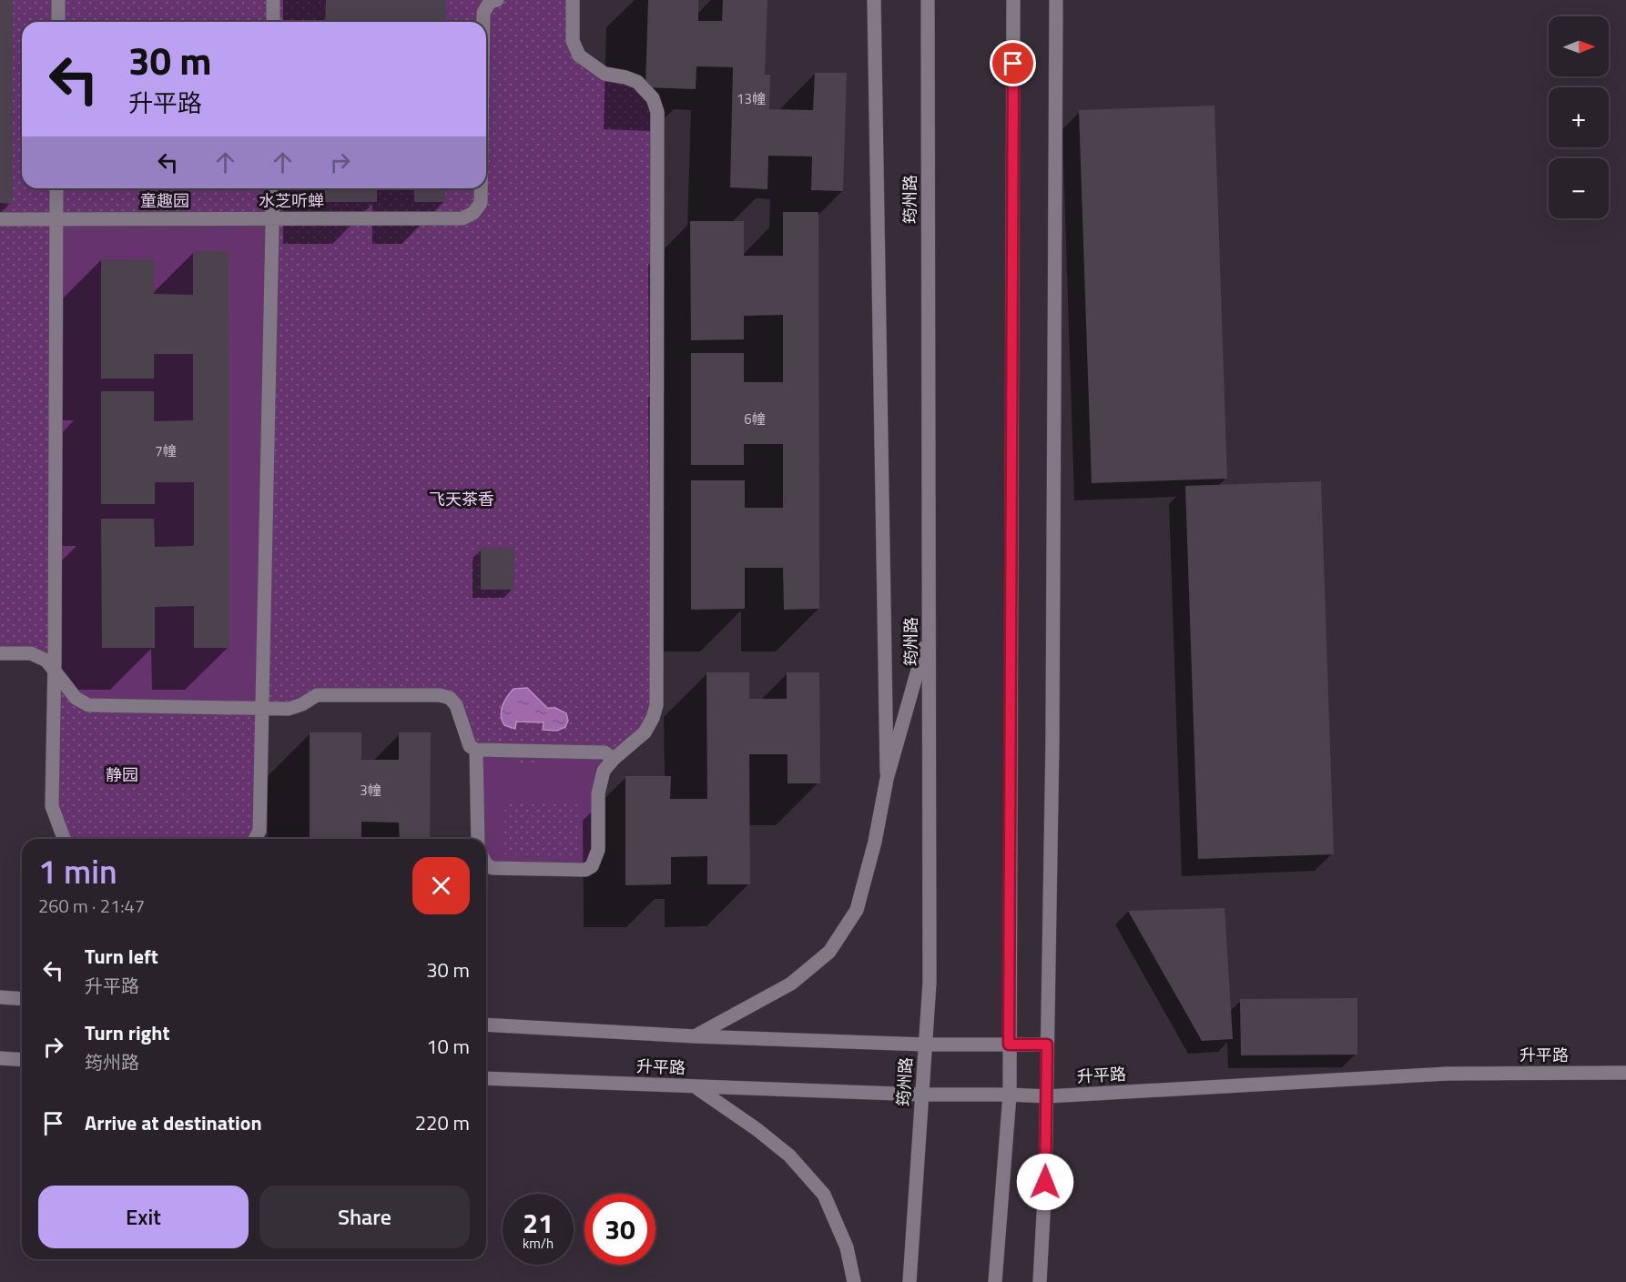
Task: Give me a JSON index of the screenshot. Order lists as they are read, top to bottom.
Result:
{
  "streets": {
    "street": ["筠州路", "升平路"]
  },
  "crossings": [
    ["筠州路", "升平路"]
  ],
  "parks": [
    "童趣园",
    "水芝听蝉",
    "飞天茶香",
    "静园"
  ],
  "house_numbers": [
    "13幢",
    "6幢",
    "7幢",
    "3幢"
  ],
  "north": "right",
  "page": {
    "map_buttons": ["+", "−"],
    "turn": ["30 m", "升平路"],
    "heading": ["1 min", "260 m · 21:47"],
    "list": [
      {
        "name": "Turn left",
        "note": "升平路",
        "value": "30 m"
      },
      {
        "name": "Turn right",
        "note": "筠州路",
        "value": "10 m"
      },
      {
        "name": "Arrive at destination",
        "value": "220 m"
      }
    ],
    "buttons": ["Exit", "Share"],
    "speed": "21 km/h",
    "limit": "30"
  }
}
